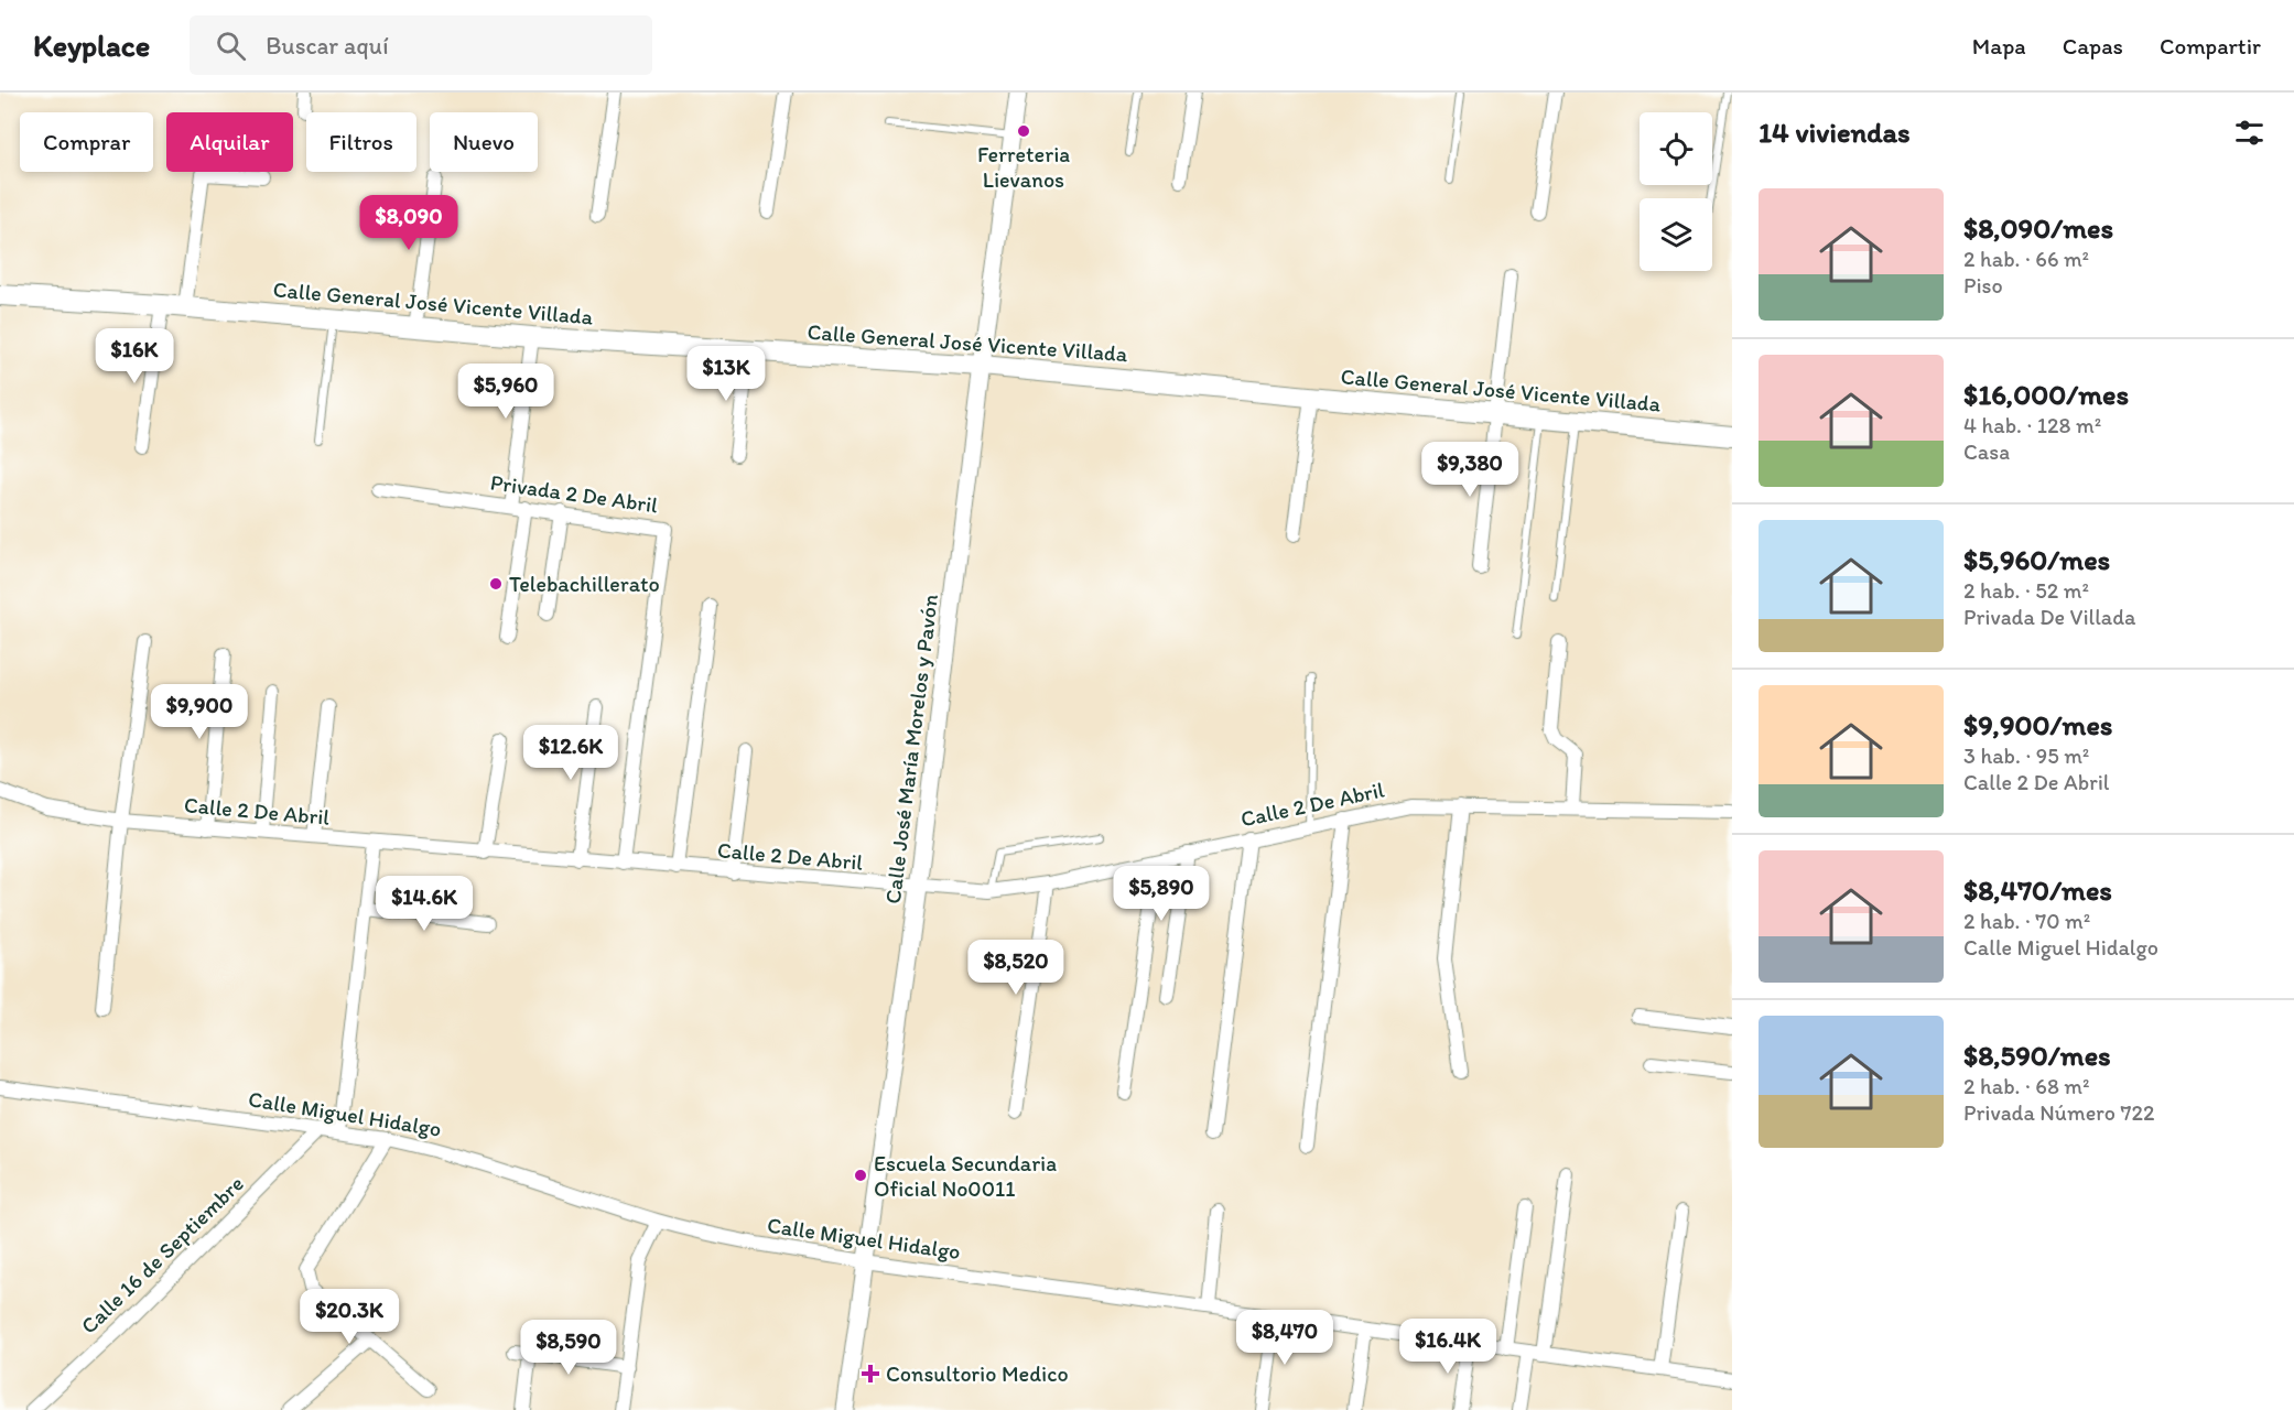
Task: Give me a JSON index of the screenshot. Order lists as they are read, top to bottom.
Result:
{
  "streets": {
    "main road": ["Calle General José Vicente Villada"],
    "street": [
      "Privada 2 De Abril",
      "Calle José María Morelos y Pavón",
      "Calle 2 De Abril",
      "Calle Miguel Hidalgo",
      "Calle 16 de Septiembre"
    ]
  },
  "crossings": [
    ["Calle General José Vicente Villada", "Calle José María Morelos y Pavón"],
    ["Privada 2 De Abril", "Calle 2 De Abril"],
    ["Calle José María Morelos y Pavón", "Calle 2 De Abril"],
    ["Calle José María Morelos y Pavón", "Calle Miguel Hidalgo"],
    ["Calle Miguel Hidalgo", "Calle 16 de Septiembre"]
  ],
  "places": {
    "other": ["Ferreteria Lievanos", "Telebachillerato", "Escuela Secundaria Oficial No0011"],
    "health": ["Consultorio Medico"]
  },
  "page": {
    "header": "Keyplace",
    "search": "Buscar aquí",
    "nav": ["Mapa", "Capas", "Compartir"],
    "heading": "14 viviendas",
    "chip": [
      "Comprar",
      "Alquilar",
      "Filtros",
      "Nuevo"
    ],
    "list": [
      {
        "name": "$8,090/mes",
        "note": "2 hab. · 66 m² · Piso"
      },
      {
        "name": "$16,000/mes",
        "note": "4 hab. · 128 m² · Casa"
      },
      {
        "name": "$5,960/mes",
        "note": "2 hab. · 52 m² · Privada De Villada"
      },
      {
        "name": "$9,900/mes",
        "note": "3 hab. · 95 m² · Calle 2 De Abril"
      },
      {
        "name": "$8,470/mes",
        "note": "2 hab. · 70 m² · Calle Miguel Hidalgo"
      },
      {
        "name": "$8,590/mes",
        "note": "2 hab. · 68 m² · Privada Número 722"
      }
    ],
    "price": [
      "$8,090",
      "$16K",
      "$13K",
      "$5,960",
      "$9,380",
      "$9,900",
      "$12.6K",
      "$5,890",
      "$14.6K",
      "$8,520",
      "$20.3K",
      "$8,470",
      "$16.4K",
      "$8,590"
    ]
  }
}
